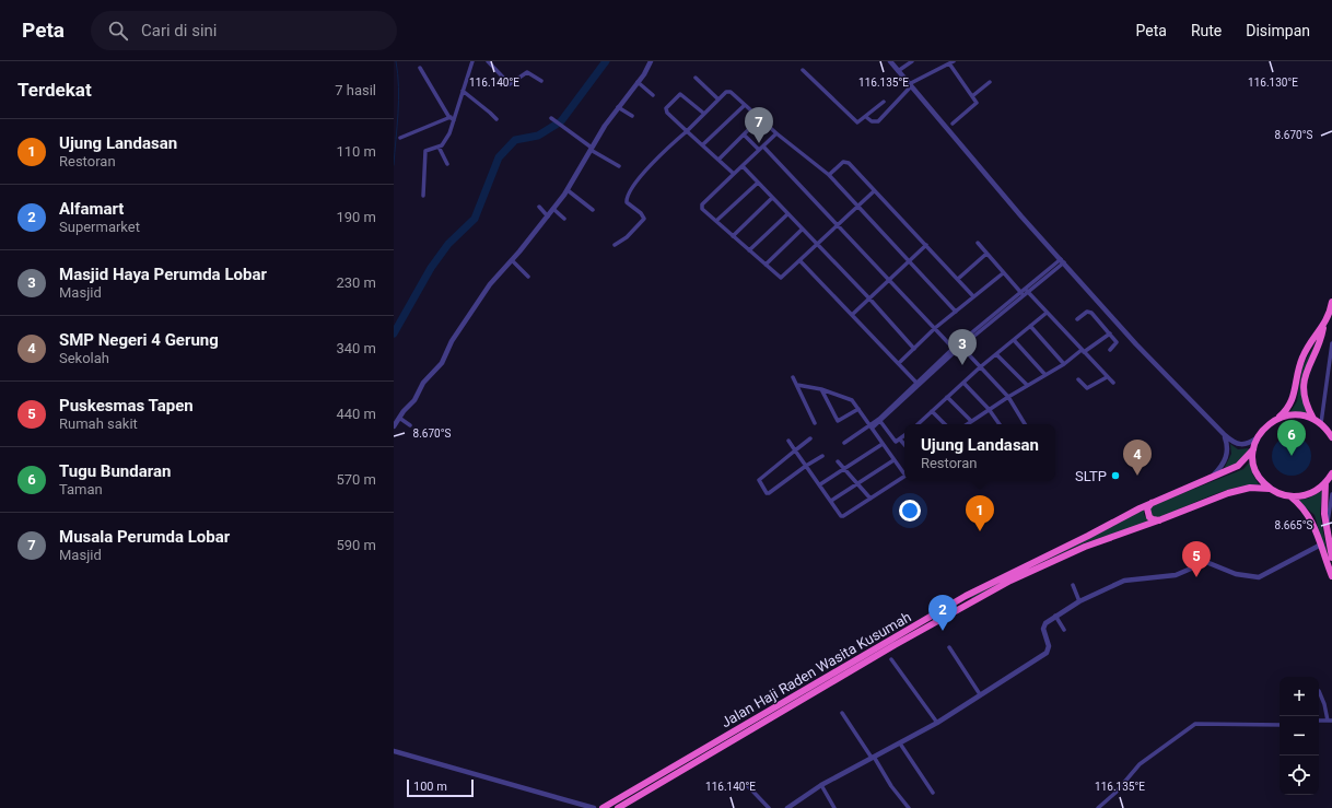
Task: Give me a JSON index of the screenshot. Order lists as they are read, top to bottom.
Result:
{
  "streets": {
    "highway": ["Jalan Haji Raden Wasita Kusumah"]
  },
  "places": ["SLTP"],
  "scale_bar": "100 m",
  "page": {
    "header": "Peta",
    "search": "Cari di sini",
    "nav": ["Peta", "Rute", "Disimpan"],
    "heading": ["Terdekat", "7 hasil"],
    "pins": [
      "7",
      "3",
      "6",
      "4",
      "1",
      "5",
      "2"
    ],
    "list": [
      {
        "mark": "1",
        "name": "Ujung Landasan",
        "note": "Restoran",
        "value": "110 m"
      },
      {
        "mark": "2",
        "name": "Alfamart",
        "note": "Supermarket",
        "value": "190 m"
      },
      {
        "mark": "3",
        "name": "Masjid Haya Perumda Lobar",
        "note": "Masjid",
        "value": "230 m"
      },
      {
        "mark": "4",
        "name": "SMP Negeri 4 Gerung",
        "note": "Sekolah",
        "value": "340 m"
      },
      {
        "mark": "5",
        "name": "Puskesmas Tapen",
        "note": "Rumah sakit",
        "value": "440 m"
      },
      {
        "mark": "6",
        "name": "Tugu Bundaran",
        "note": "Taman",
        "value": "570 m"
      },
      {
        "mark": "7",
        "name": "Musala Perumda Lobar",
        "note": "Masjid",
        "value": "590 m"
      }
    ],
    "popup": ["Ujung Landasan", "Restoran"],
    "map_buttons": ["+", "−"],
    "scale": "100 m"
  },
  "coordinates": [
    "116.140°E",
    "116.135°E",
    "116.130°E",
    "8.670°S",
    "8.665°S"
  ]
}
